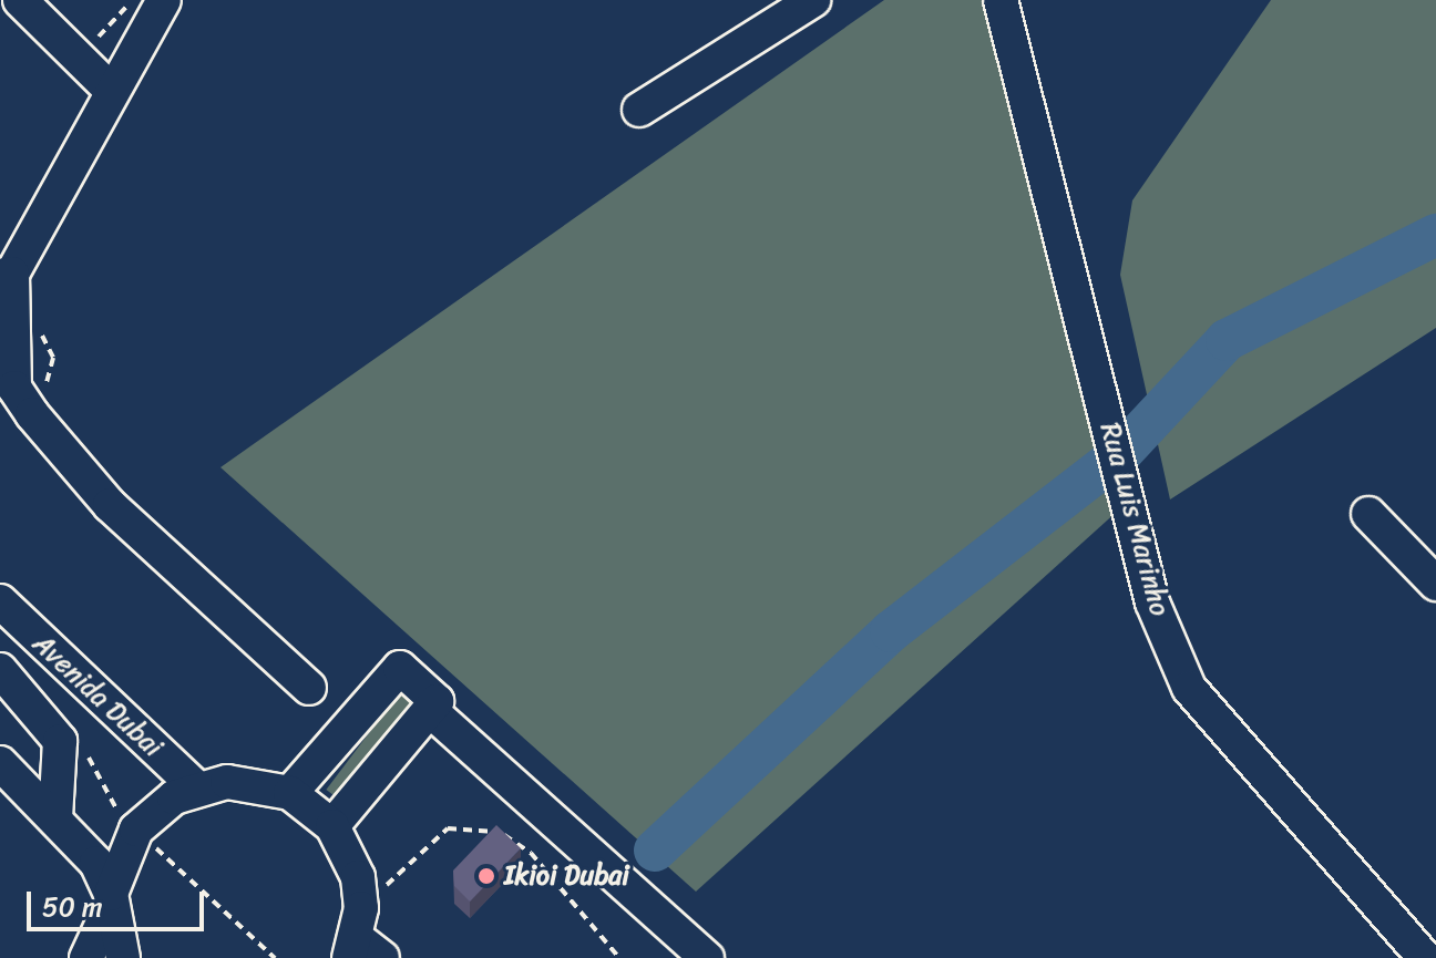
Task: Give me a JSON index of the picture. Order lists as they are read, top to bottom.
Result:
{
  "streets": {
    "street": ["Rua Luis Marinho", "Avenida Dubai"]
  },
  "places": ["Ikioi Dubai"],
  "scale_bar": "50 m"
}
